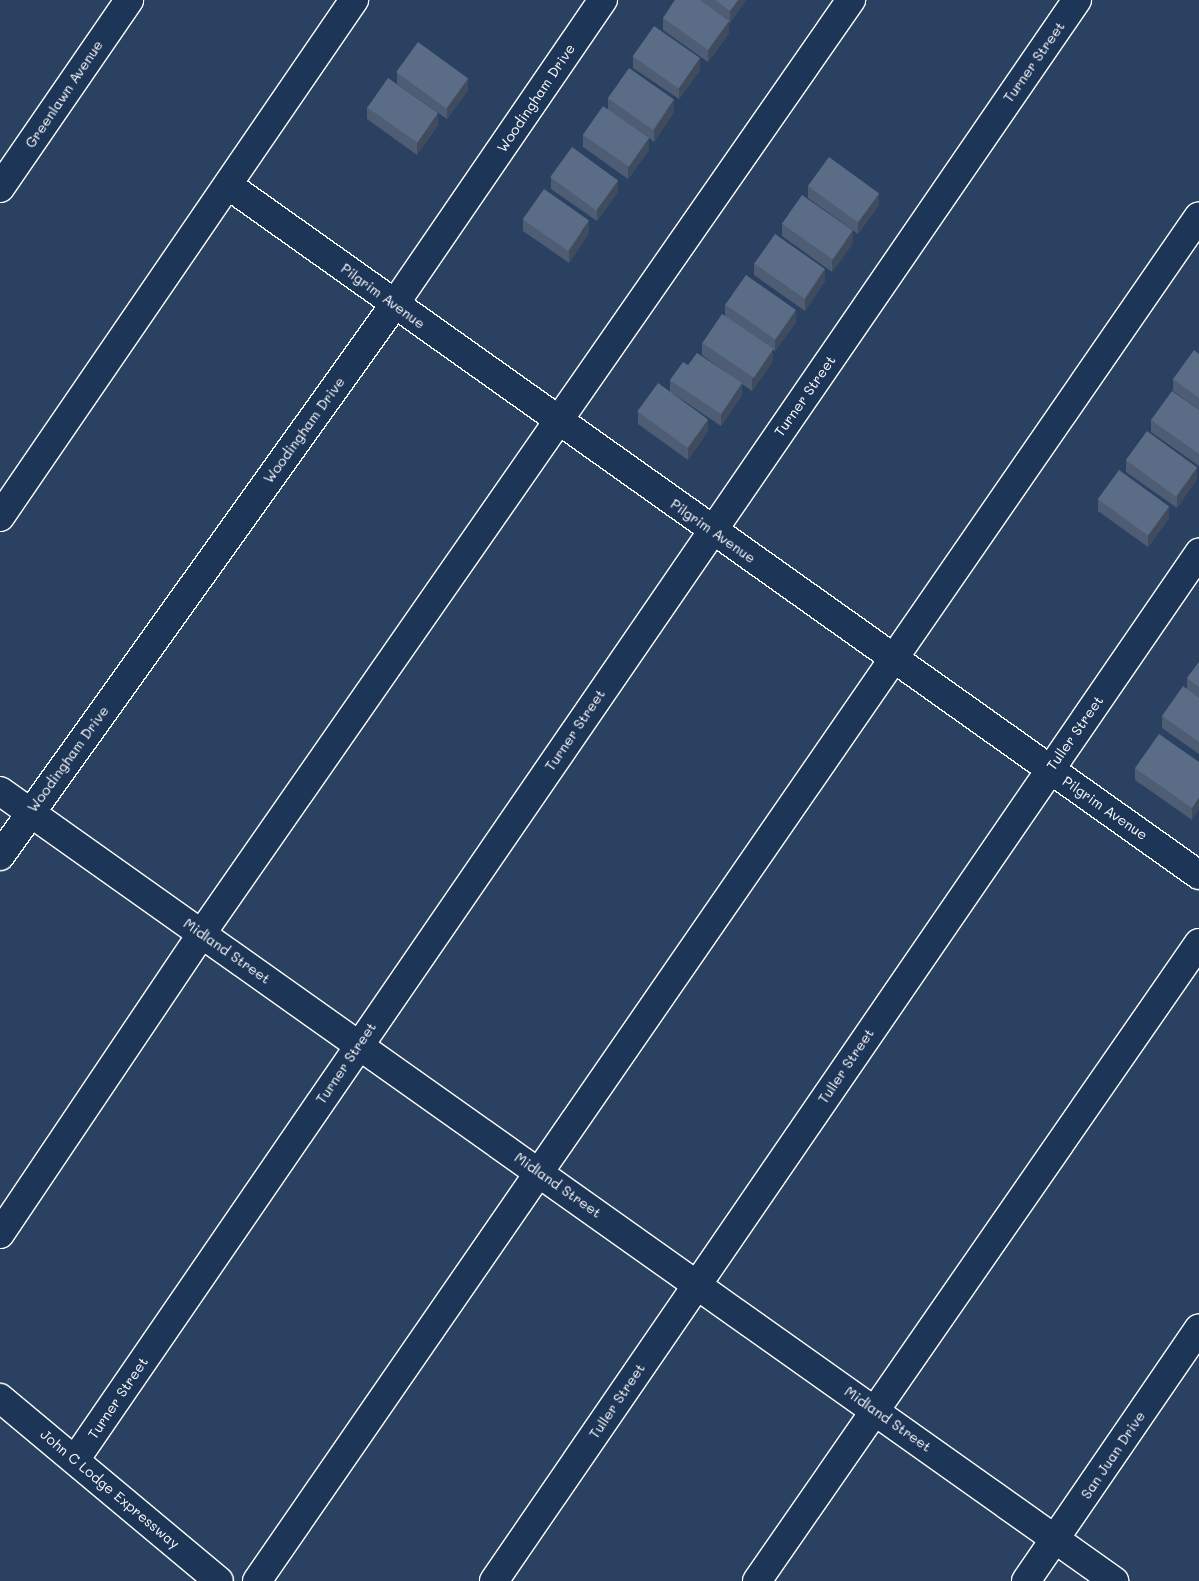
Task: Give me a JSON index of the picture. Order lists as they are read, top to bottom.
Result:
{
  "streets": {
    "street": [
      "Turner Street",
      "Greenlawn Avenue",
      "Woodingham Drive",
      "Pilgrim Avenue",
      "Tuller Street",
      "Midland Street",
      "San Juan Drive",
      "John C Lodge Expressway"
    ]
  },
  "crossings": [
    ["Turner Street", "Pilgrim Avenue"],
    ["Turner Street", "Midland Street"],
    ["Turner Street", "John C Lodge Expressway"],
    ["Woodingham Drive", "Pilgrim Avenue"],
    ["Woodingham Drive", "Midland Street"],
    ["Pilgrim Avenue", "Tuller Street"],
    ["Tuller Street", "Midland Street"],
    ["Midland Street", "San Juan Drive"]
  ]
}
